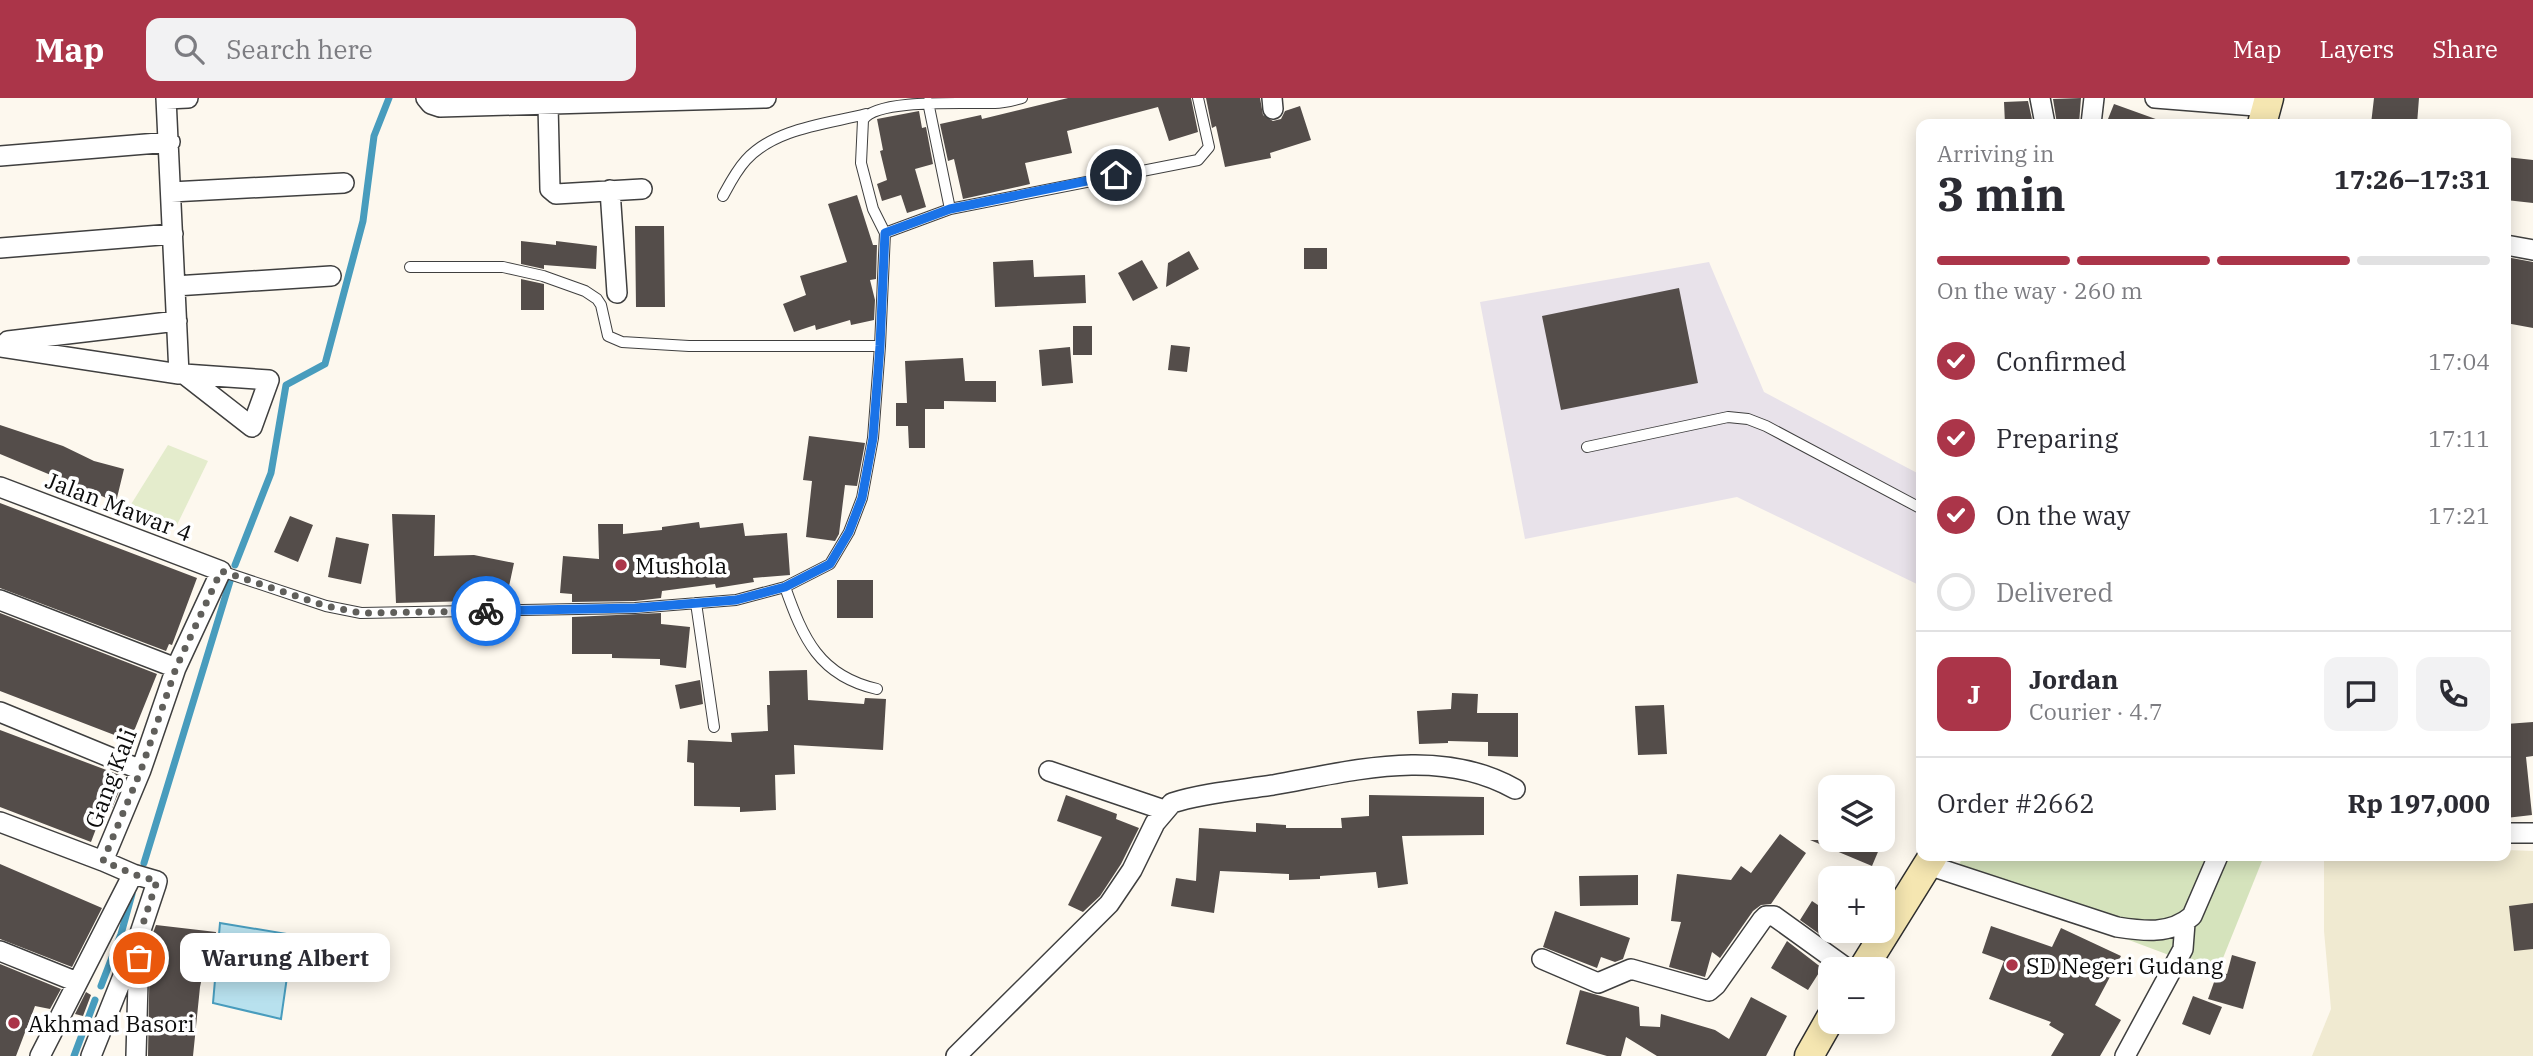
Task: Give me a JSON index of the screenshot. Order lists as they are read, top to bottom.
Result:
{
  "streets": {
    "street": ["Jalan Mawar 4", "Gang Kali"]
  },
  "crossings": [
    ["Jalan Mawar 4", "Gang Kali"]
  ],
  "places": [
    "Mushola",
    "Warung Albert",
    "SD Negeri Gudang",
    "Akhmad Basori"
  ],
  "page": {
    "header": "Map",
    "search": "Search here",
    "nav": ["Map", "Layers", "Share"],
    "heading": ["3 min", "Arriving in", "17:26–17:31"],
    "panel": [
      "Jordan",
      "Courier · 4.7",
      "Order #2662",
      "Rp 197,000"
    ],
    "bar": "On the way · 260 m",
    "list": [
      ["Confirmed", "17:04"],
      ["Preparing", "17:11"],
      ["On the way", "17:21"],
      "Delivered"
    ],
    "round": "J",
    "map_buttons": ["+", "−"],
    "bubble": "Warung Albert"
  }
}
